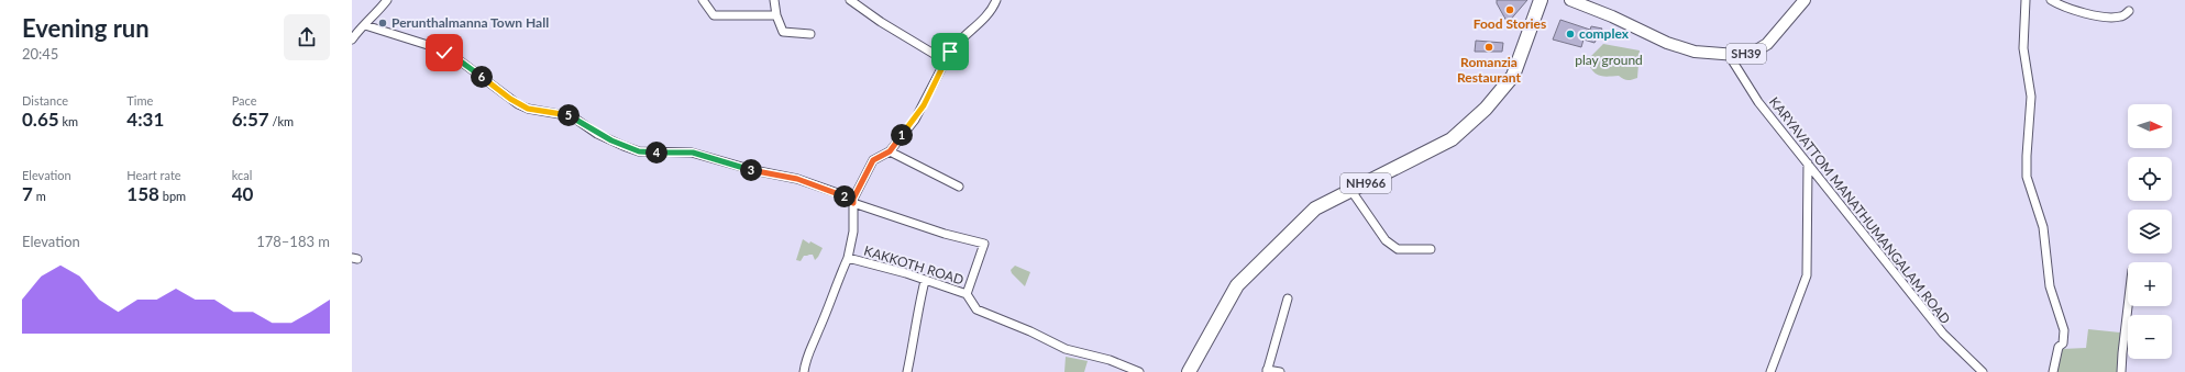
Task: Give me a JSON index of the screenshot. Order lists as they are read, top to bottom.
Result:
{
  "streets": {
    "highway": ["NH966"],
    "main road": ["SH39"],
    "street": ["KARYAVATTOM MANATHUMANGALAM ROAD", "KAKKOTH ROAD"]
  },
  "crossings": [
    ["SH39", "KARYAVATTOM MANATHUMANGALAM ROAD"]
  ],
  "parks": ["play ground"],
  "places": [
    "Food Stories",
    "Perunthalmanna Town Hall",
    "complex",
    "Romanzia Restaurant"
  ],
  "north": "right",
  "page": {
    "heading": ["Evening run", "20:45"],
    "pins": [
      "6",
      "5",
      "1",
      "4",
      "3",
      "2"
    ],
    "stats": [
      ["Distance", "0.65 km"],
      ["Time", "4:31"],
      ["Pace", "6:57 /km"],
      ["Elevation", "7 m"],
      ["Heart rate", "158 bpm"],
      ["kcal", "40"]
    ],
    "map_buttons": ["+", "−"],
    "chart": ["Elevation", "178–183 m"]
  }
}
